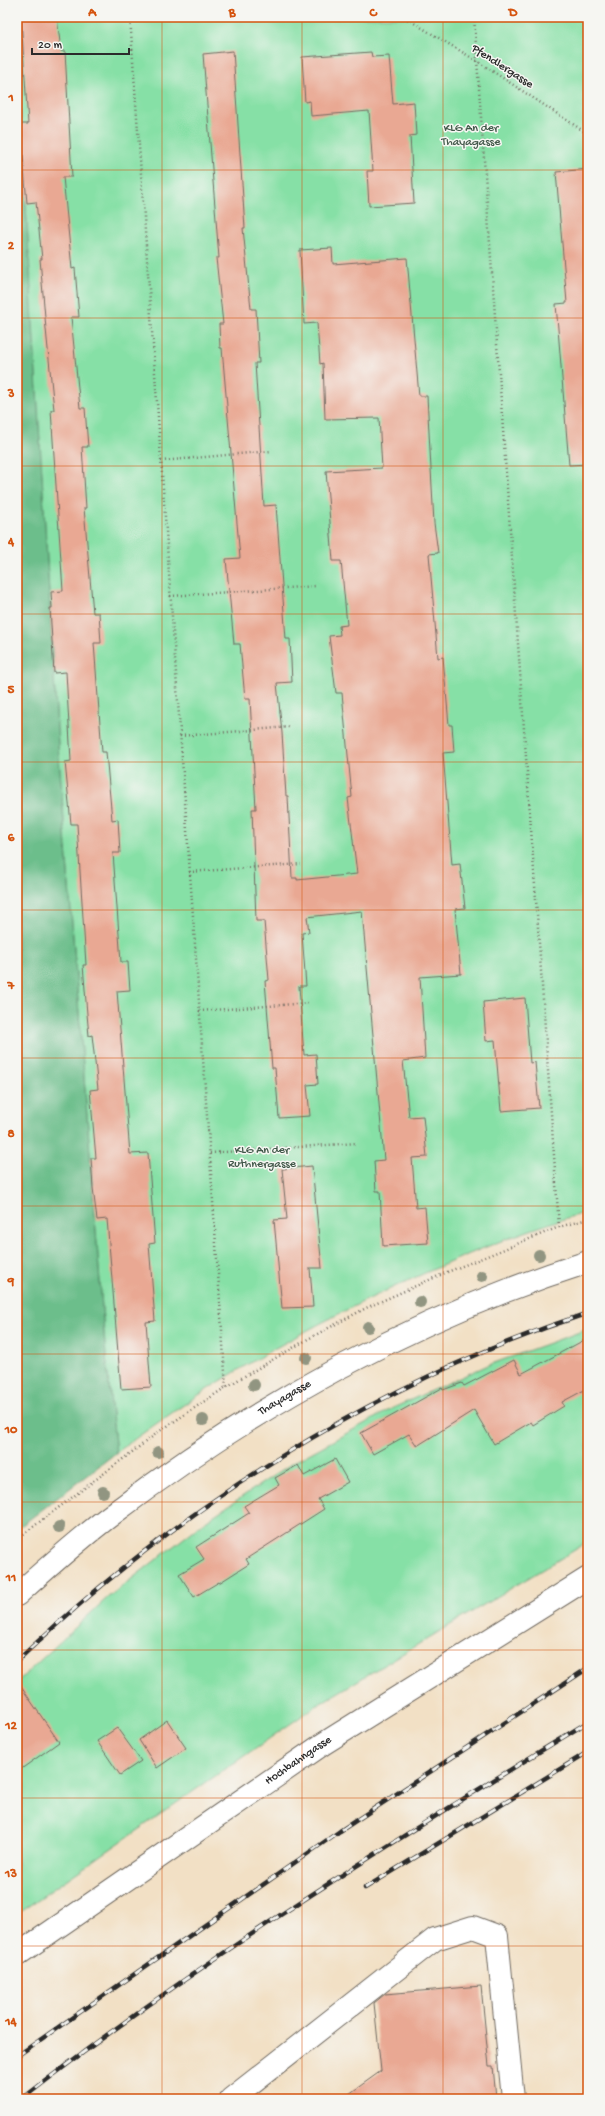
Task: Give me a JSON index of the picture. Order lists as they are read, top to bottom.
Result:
{
  "streets": {
    "street": ["Thayagasse", "Hochbahngasse"],
    "path": ["Pfendlergasse"]
  },
  "parks": ["KLG An der Thayagasse", "KLG An der Ruthnergasse"],
  "scale_bar": "20 m",
  "grid": {
    "columns": [
      "A",
      "B",
      "C",
      "D"
    ],
    "rows": [
      "1",
      "2",
      "3",
      "4",
      "5",
      "6",
      "7",
      "8",
      "9",
      "10",
      "11",
      "12",
      "13",
      "14"
    ]
  }
}
